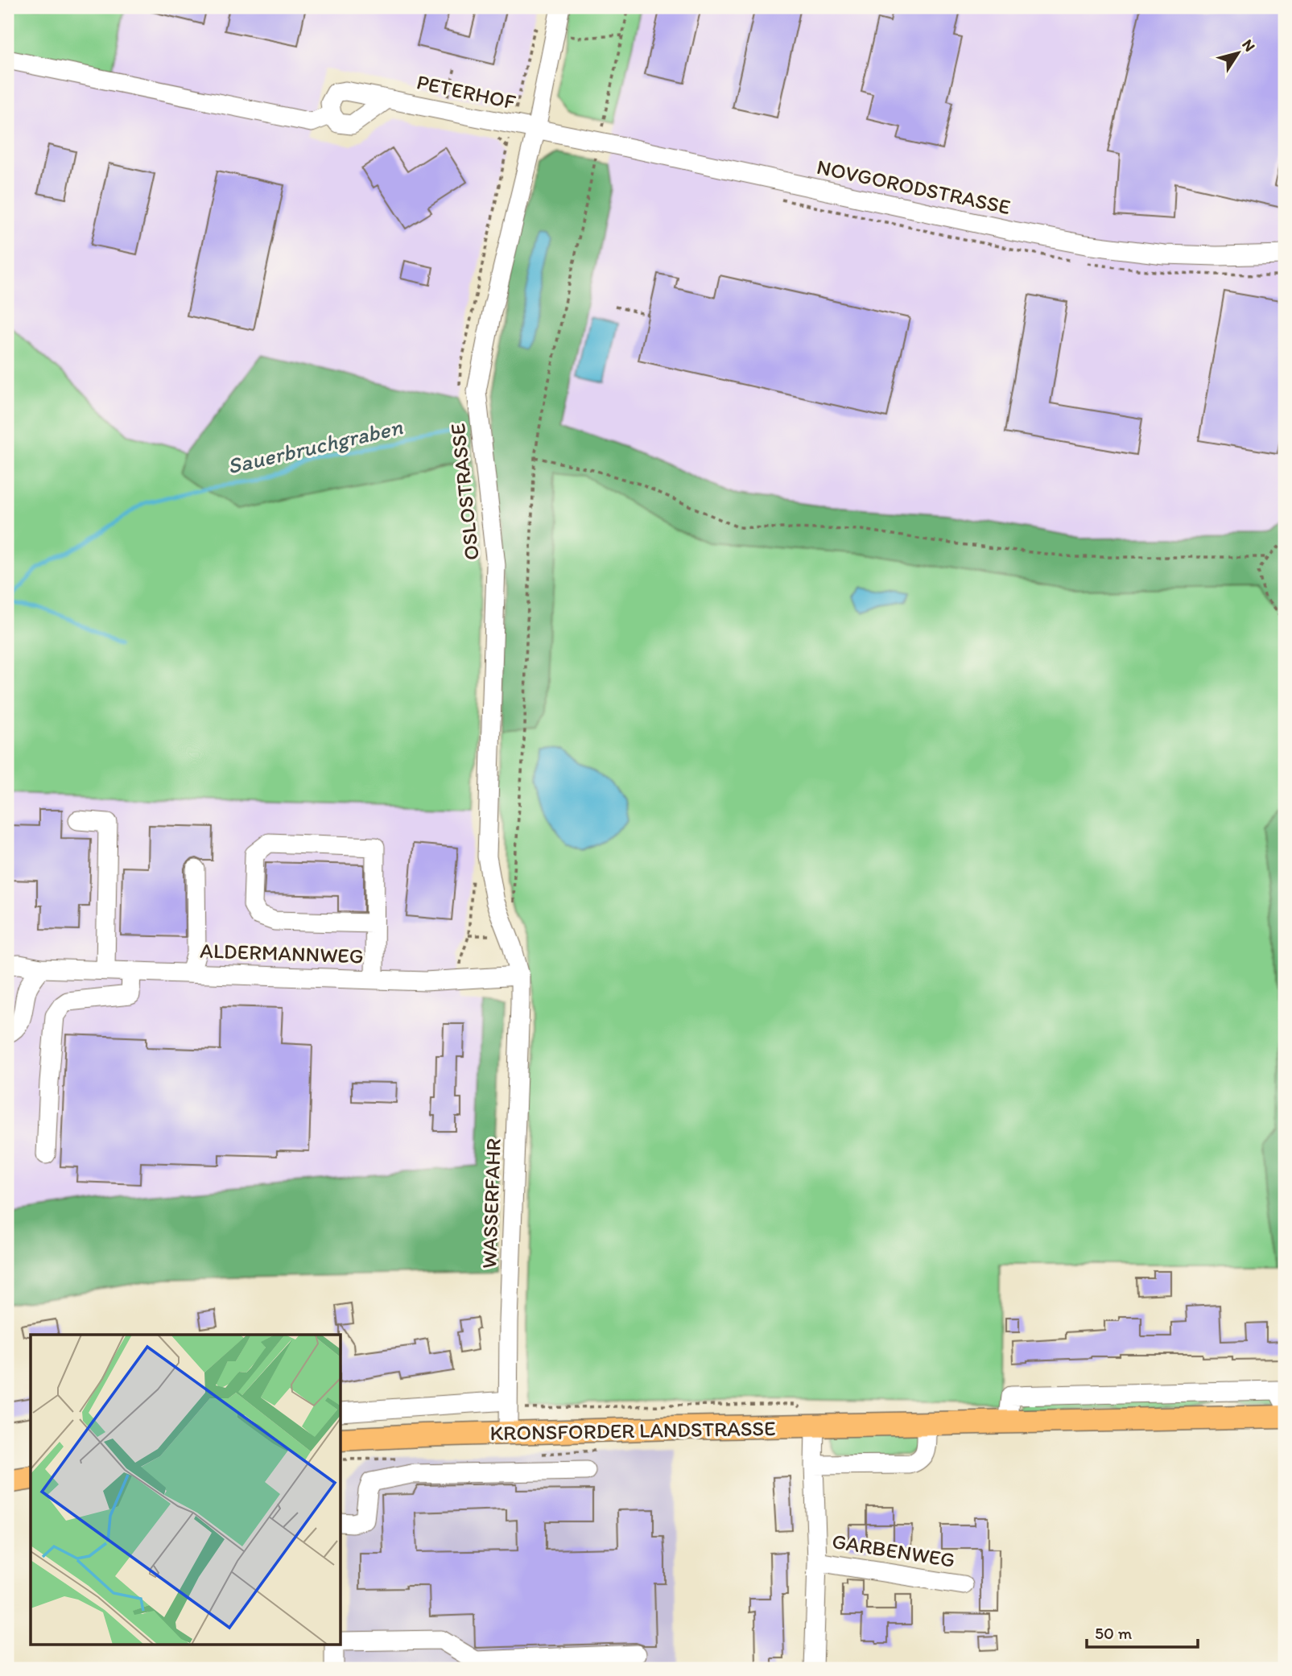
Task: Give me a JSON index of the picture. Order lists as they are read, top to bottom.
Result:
{
  "streets": {
    "main road": ["KRONSFORDER LANDSTRASSE"],
    "street": [
      "PETERHOF",
      "NOVGORODSTRASSE",
      "OSLOSTRASSE",
      "ALDERMANNWEG",
      "WASSERFAHR",
      "GARBENWEG"
    ]
  },
  "crossings": [
    ["PETERHOF", "NOVGORODSTRASSE"],
    ["PETERHOF", "OSLOSTRASSE"],
    ["NOVGORODSTRASSE", "OSLOSTRASSE"],
    ["OSLOSTRASSE", "ALDERMANNWEG"],
    ["OSLOSTRASSE", "WASSERFAHR"],
    ["ALDERMANNWEG", "WASSERFAHR"],
    ["WASSERFAHR", "KRONSFORDER LANDSTRASSE"]
  ],
  "water": ["Sauerbruchgraben"],
  "scale_bar": "50 m",
  "north": "top right"
}
